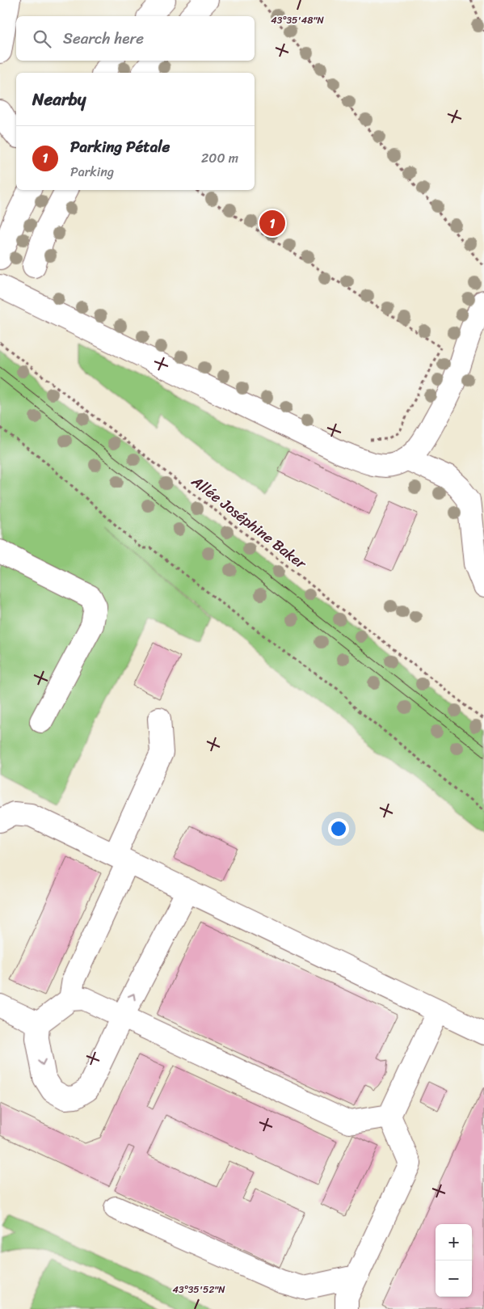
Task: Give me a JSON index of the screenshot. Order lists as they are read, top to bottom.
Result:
{
  "streets": {
    "path": ["Allée Joséphine Baker"]
  },
  "page": {
    "search": "Search here",
    "heading": "Nearby",
    "list": [
      {
        "mark": "1",
        "name": "Parking Pétale",
        "note": "Parking",
        "value": "200 m"
      }
    ],
    "pins": "1",
    "map_buttons": ["+", "−"]
  },
  "coordinates": ["43°35'48\"N", "43°35'52\"N"]
}
